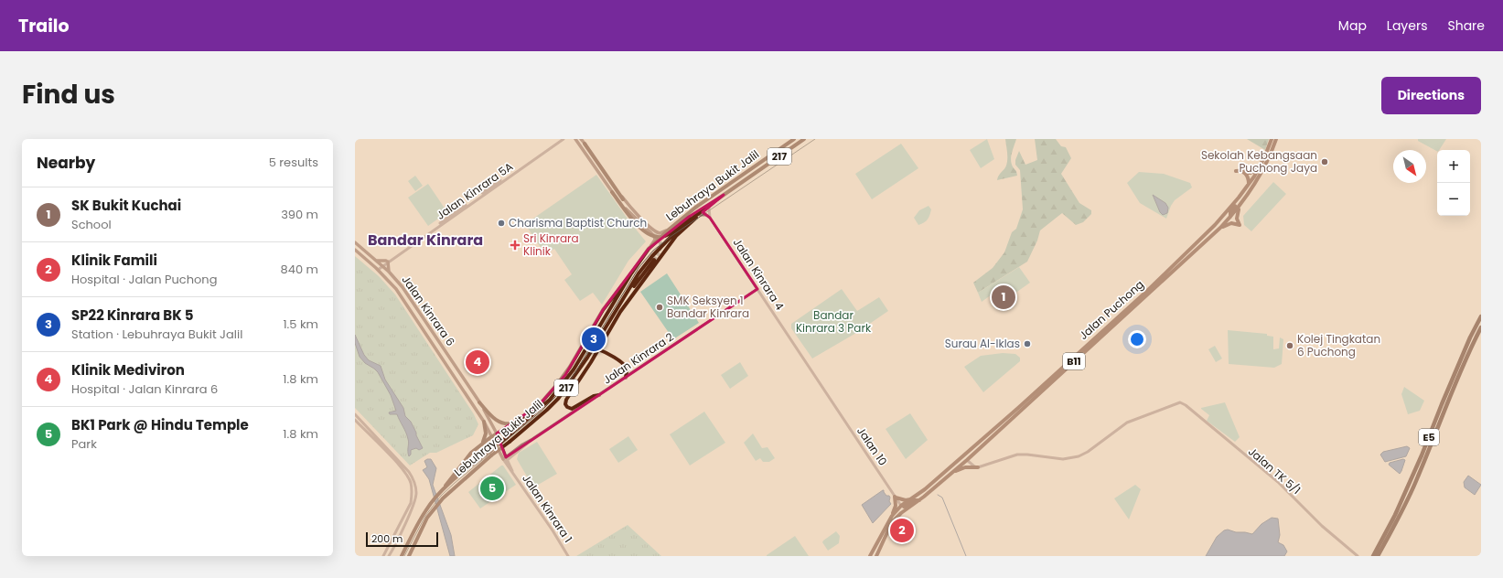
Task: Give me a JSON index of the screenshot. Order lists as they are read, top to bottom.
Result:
{
  "streets": {
    "highway": ["217", "Lebuhraya Bukit Jalil", "E5"],
    "main road": ["Jalan Puchong", "Jalan Kinrara 6", "B11"],
    "street": [
      "Jalan Kinrara 5A",
      "Jalan Kinrara 4",
      "Jalan Kinrara 2",
      "Jalan 10",
      "Jalan TK 5/1",
      "Jalan Kinrara 1"
    ]
  },
  "crossings": [
    ["Jalan Kinrara 5A", "Jalan Kinrara 6"],
    ["Jalan Kinrara 4", "Jalan Kinrara 2"],
    ["Jalan Kinrara 4", "Jalan 10"],
    ["Jalan Puchong", "Jalan 10"],
    ["Jalan Kinrara 6", "Jalan Kinrara 2"],
    ["Jalan Kinrara 6", "Jalan Kinrara 1"],
    ["Jalan Kinrara 2", "Jalan Kinrara 1"]
  ],
  "districts": ["Bandar Kinrara"],
  "parks": ["Bandar Kinrara 3 Park"],
  "places": {
    "other": [
      "Sekolah Kebangsaan Puchong Jaya",
      "Charisma Baptist Church",
      "SMK Seksyen 1 Bandar Kinrara",
      "Surau Al-Iklas",
      "Kolej Tingkatan 6 Puchong"
    ],
    "health": ["Sri Kinrara Klinik"]
  },
  "scale_bar": "200 m",
  "north": "bottom right",
  "page": {
    "header": "Trailo",
    "nav": ["Map", "Layers", "Share"],
    "title": "Find us",
    "buttons": "Directions",
    "heading": ["Nearby", "5 results"],
    "map_buttons": ["+", "−"],
    "list": [
      {
        "mark": "1",
        "name": "SK Bukit Kuchai",
        "note": "School",
        "value": "390 m"
      },
      {
        "mark": "2",
        "name": "Klinik Famili",
        "note": "Hospital · Jalan Puchong",
        "value": "840 m"
      },
      {
        "mark": "3",
        "name": "SP22 Kinrara BK 5",
        "note": "Station · Lebuhraya Bukit Jalil",
        "value": "1.5 km"
      },
      {
        "mark": "4",
        "name": "Klinik Mediviron",
        "note": "Hospital · Jalan Kinrara 6",
        "value": "1.8 km"
      },
      {
        "mark": "5",
        "name": "BK1 Park @ Hindu Temple",
        "note": "Park",
        "value": "1.8 km"
      }
    ],
    "pins": [
      "1",
      "3",
      "4",
      "5",
      "2"
    ],
    "scale": "200 m"
  }
}
